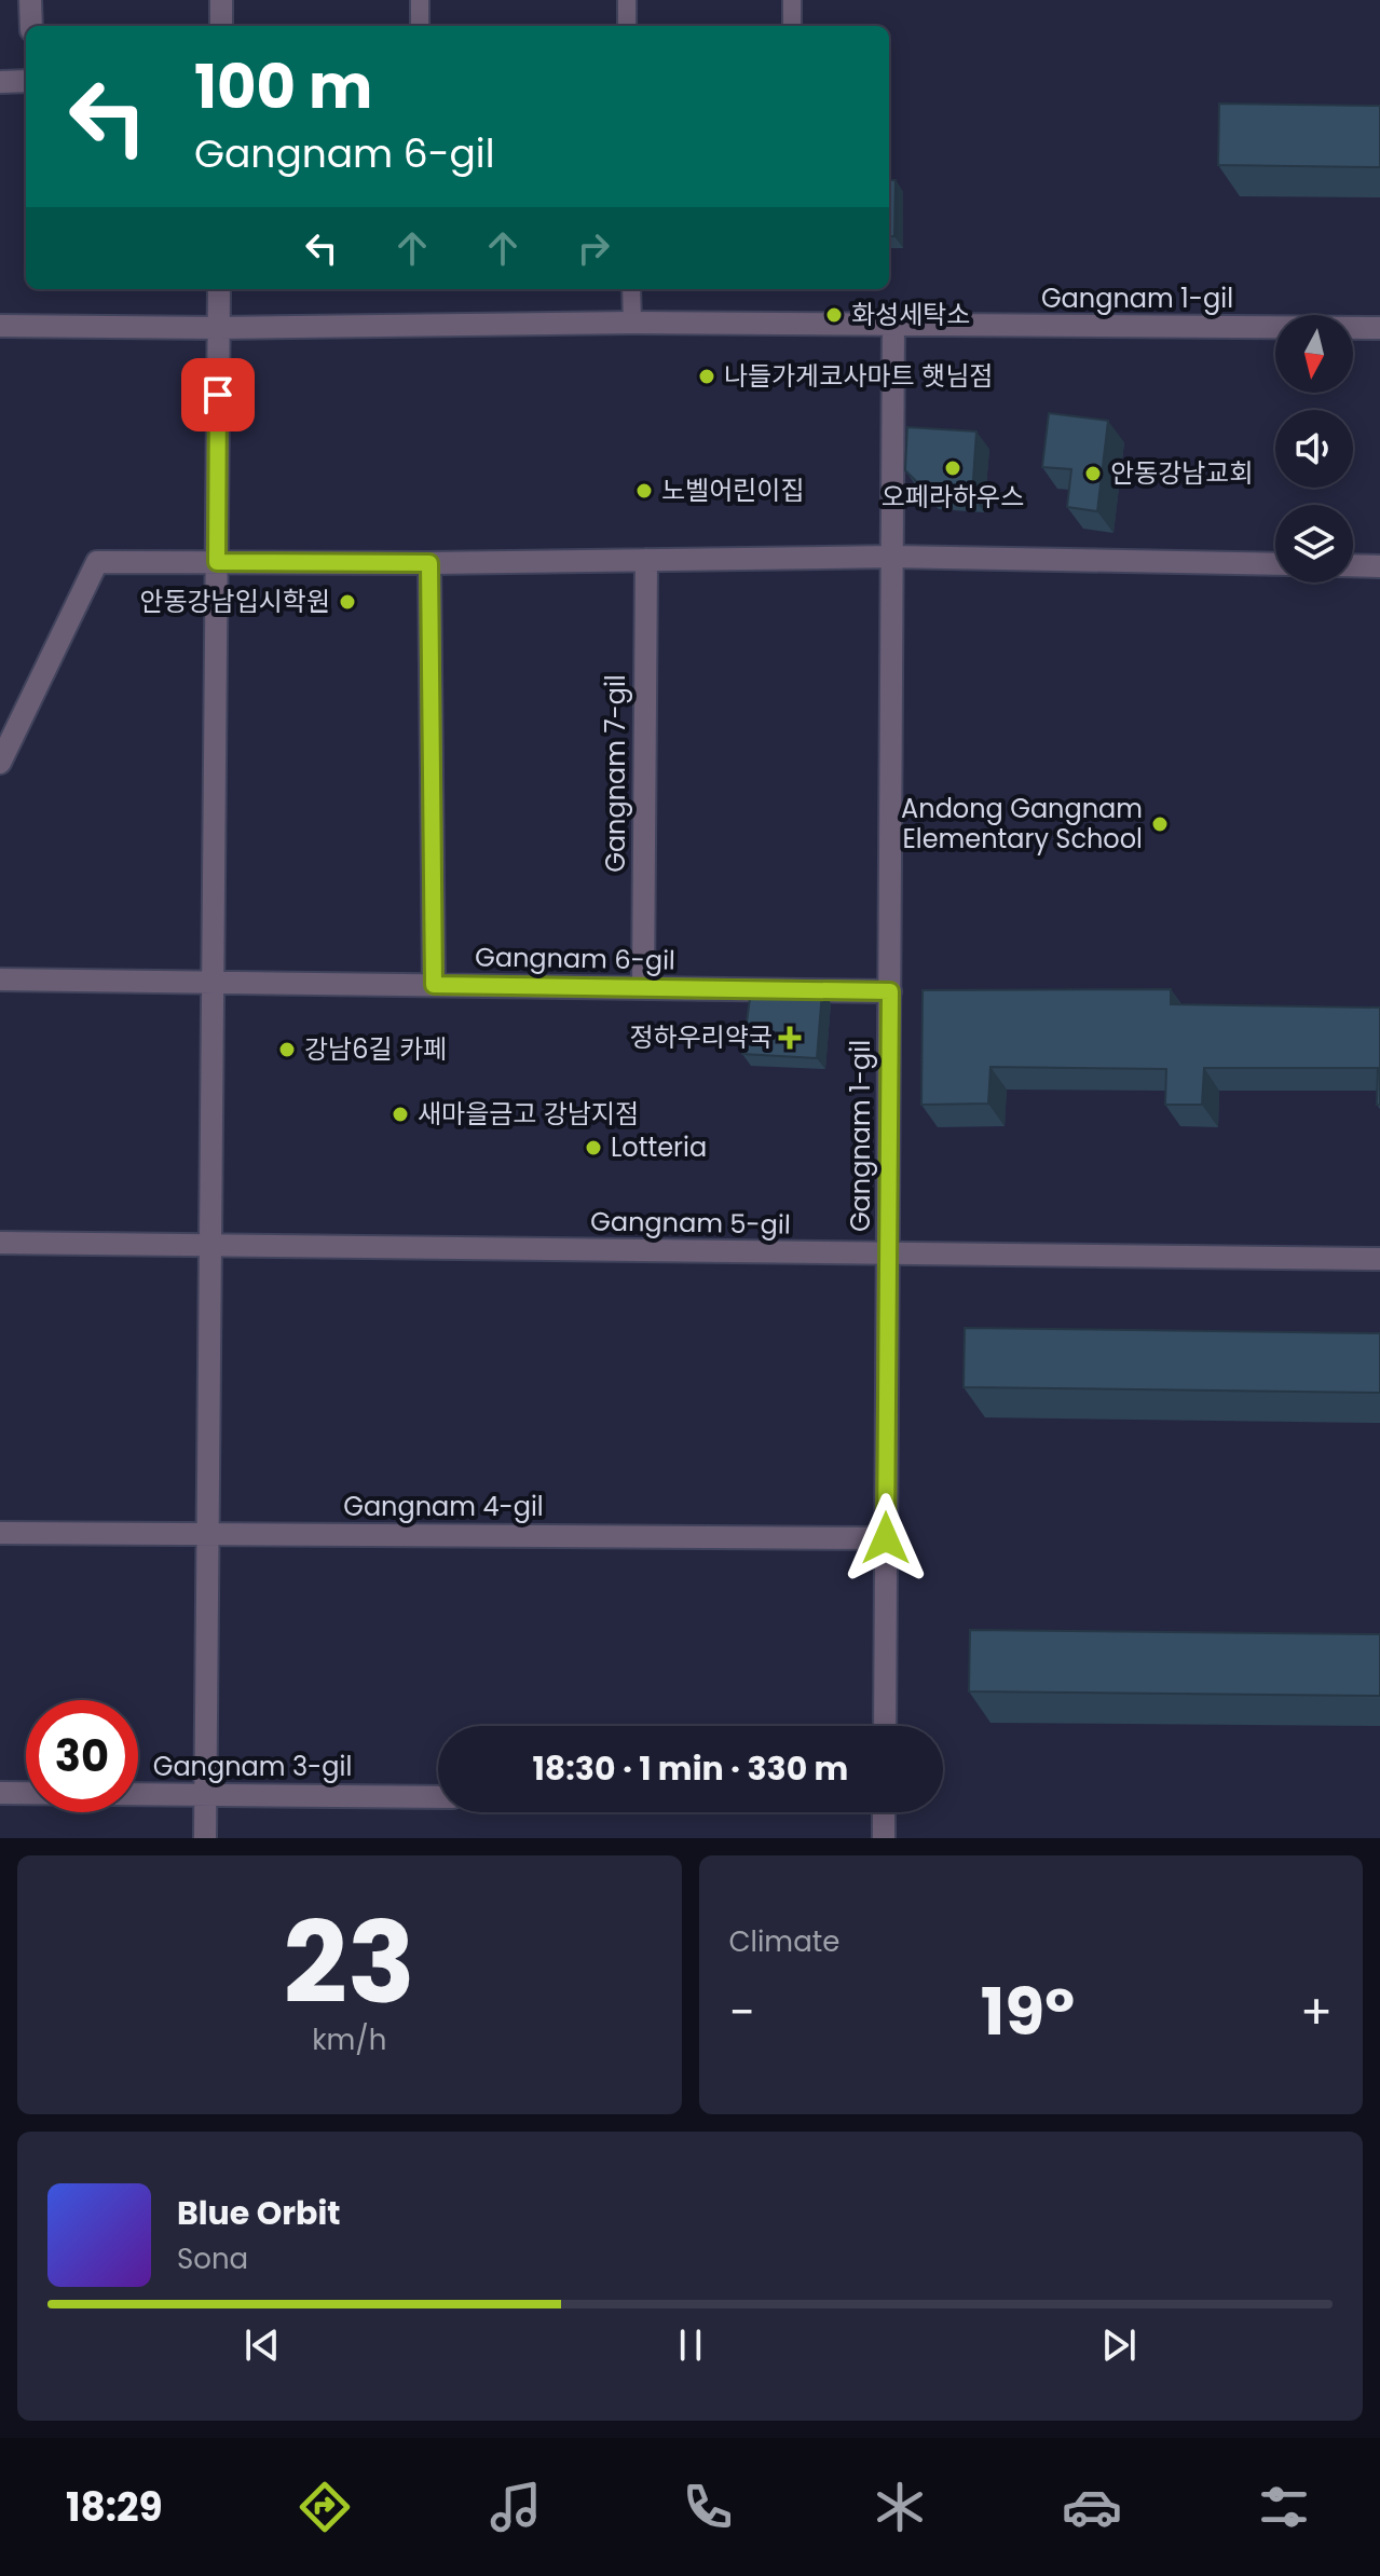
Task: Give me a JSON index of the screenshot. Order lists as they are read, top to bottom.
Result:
{
  "streets": {
    "street": [
      "Gangnam 1-gil",
      "Gangnam 7-gil",
      "Gangnam 6-gil",
      "Gangnam 5-gil",
      "Gangnam 4-gil",
      "Gangnam 3-gil"
    ]
  },
  "crossings": [
    ["Gangnam 1-gil", "Gangnam 6-gil"],
    ["Gangnam 1-gil", "Gangnam 5-gil"],
    ["Gangnam 1-gil", "Gangnam 4-gil"],
    ["Gangnam 7-gil", "Gangnam 6-gil"]
  ],
  "places": {
    "other": [
      "화성세탁소",
      "나들가게코사마트 햇님점",
      "오페라하우스",
      "안동강남교회",
      "노벨어린이집",
      "안동강남입시학원",
      "Andong Gangnam Elementary School",
      "강남6길 카페",
      "새마을금고 강남지점",
      "Lotteria"
    ],
    "health": ["정하우리약국"]
  },
  "north": "bottom",
  "page": {
    "turn": ["100 m", "Gangnam 6-gil"],
    "limit": "30",
    "trip": "18:30 · 1 min · 330 m",
    "tile": [
      ["23", "km/h"],
      "Climate"
    ],
    "heat": ["−", "19°", "+"],
    "song": ["Blue Orbit", "Sona"],
    "tabs": "18:29"
  }
}
